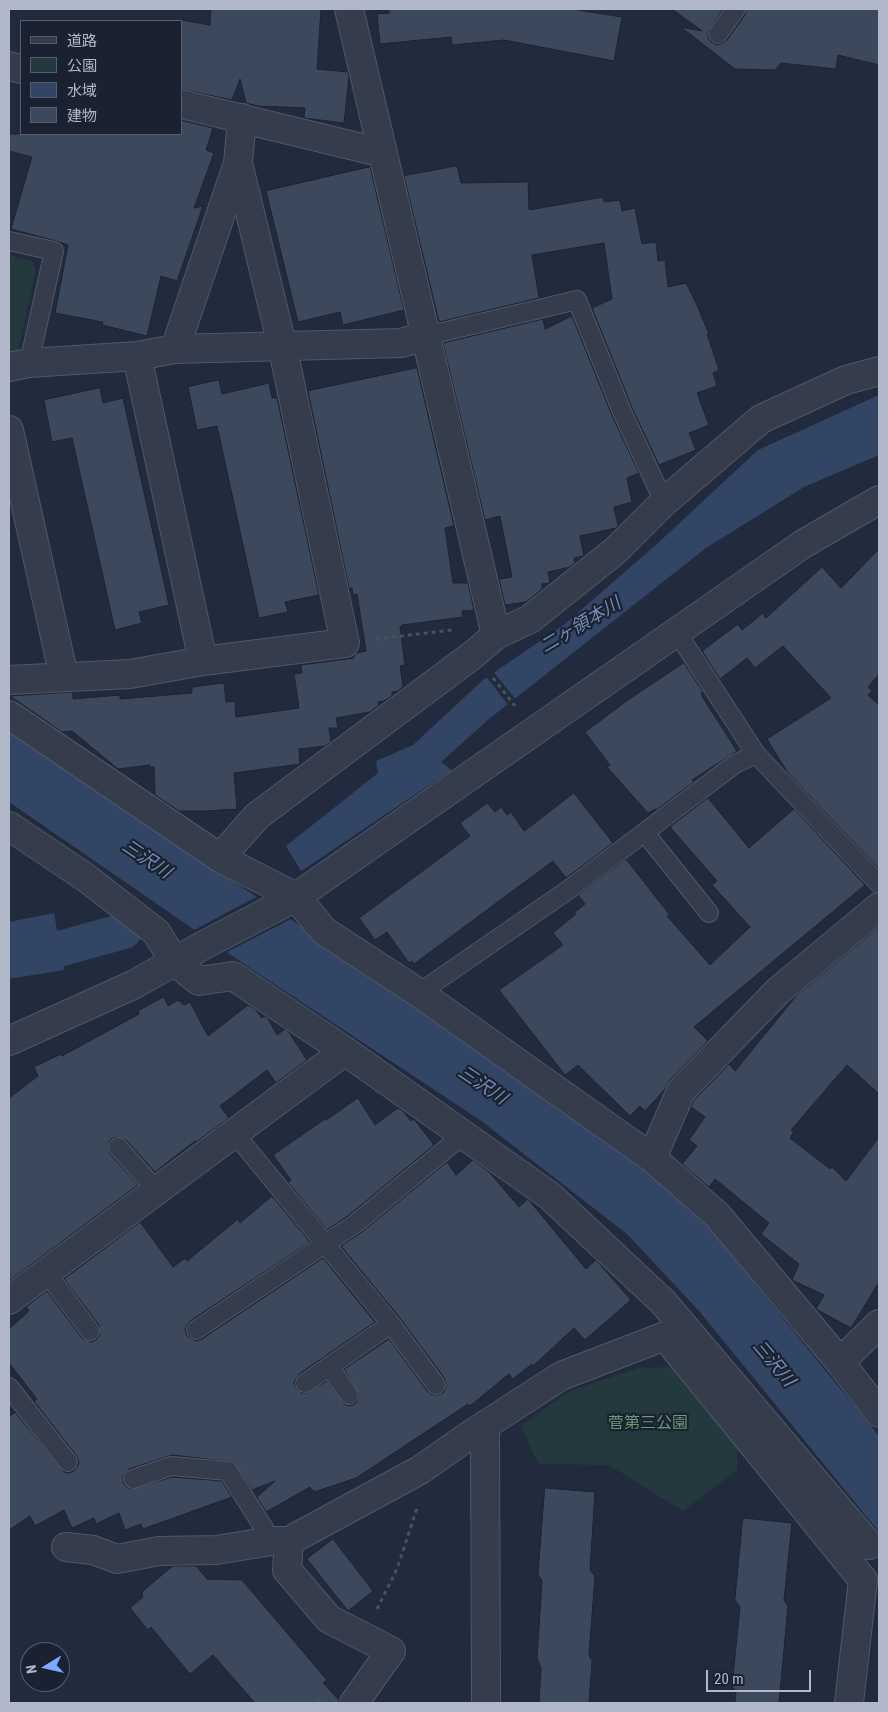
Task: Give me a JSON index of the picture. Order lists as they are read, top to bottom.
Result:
{
  "water": ["二ヶ領本川", "三沢川"],
  "parks": ["菅第三公園"],
  "legend": [
    "道路",
    "公園",
    "水域",
    "建物"
  ],
  "scale_bar": "20 m",
  "north": "left"
}
